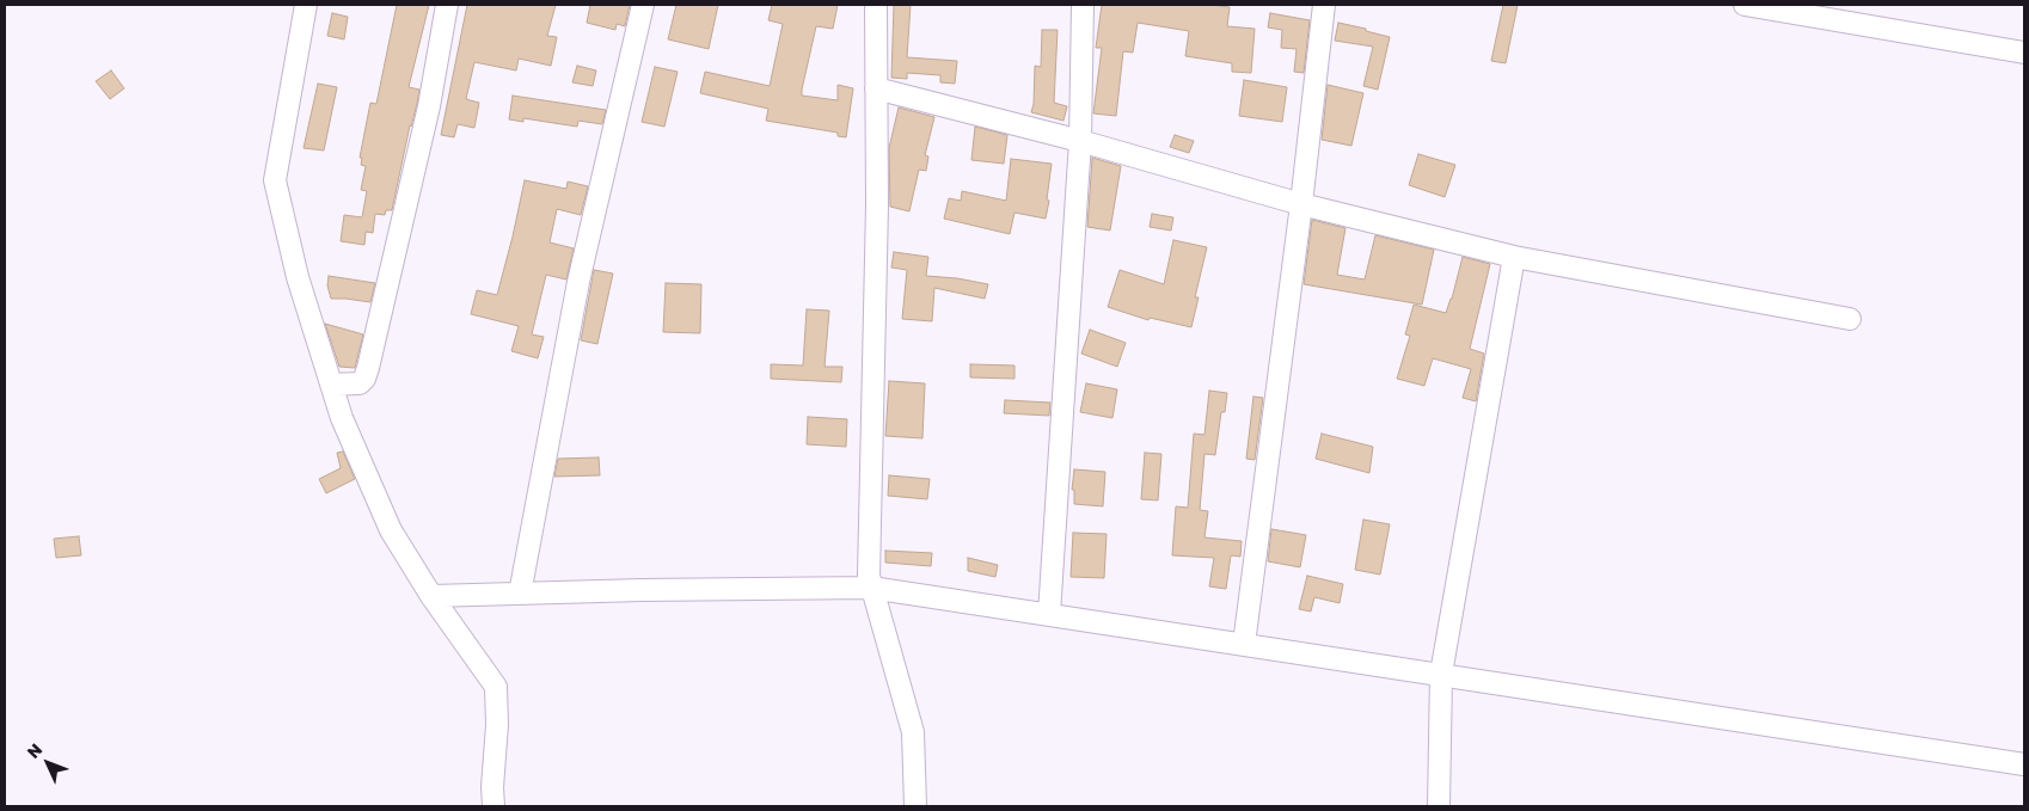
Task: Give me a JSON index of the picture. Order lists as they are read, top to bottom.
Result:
{
  "north": "top left"
}
